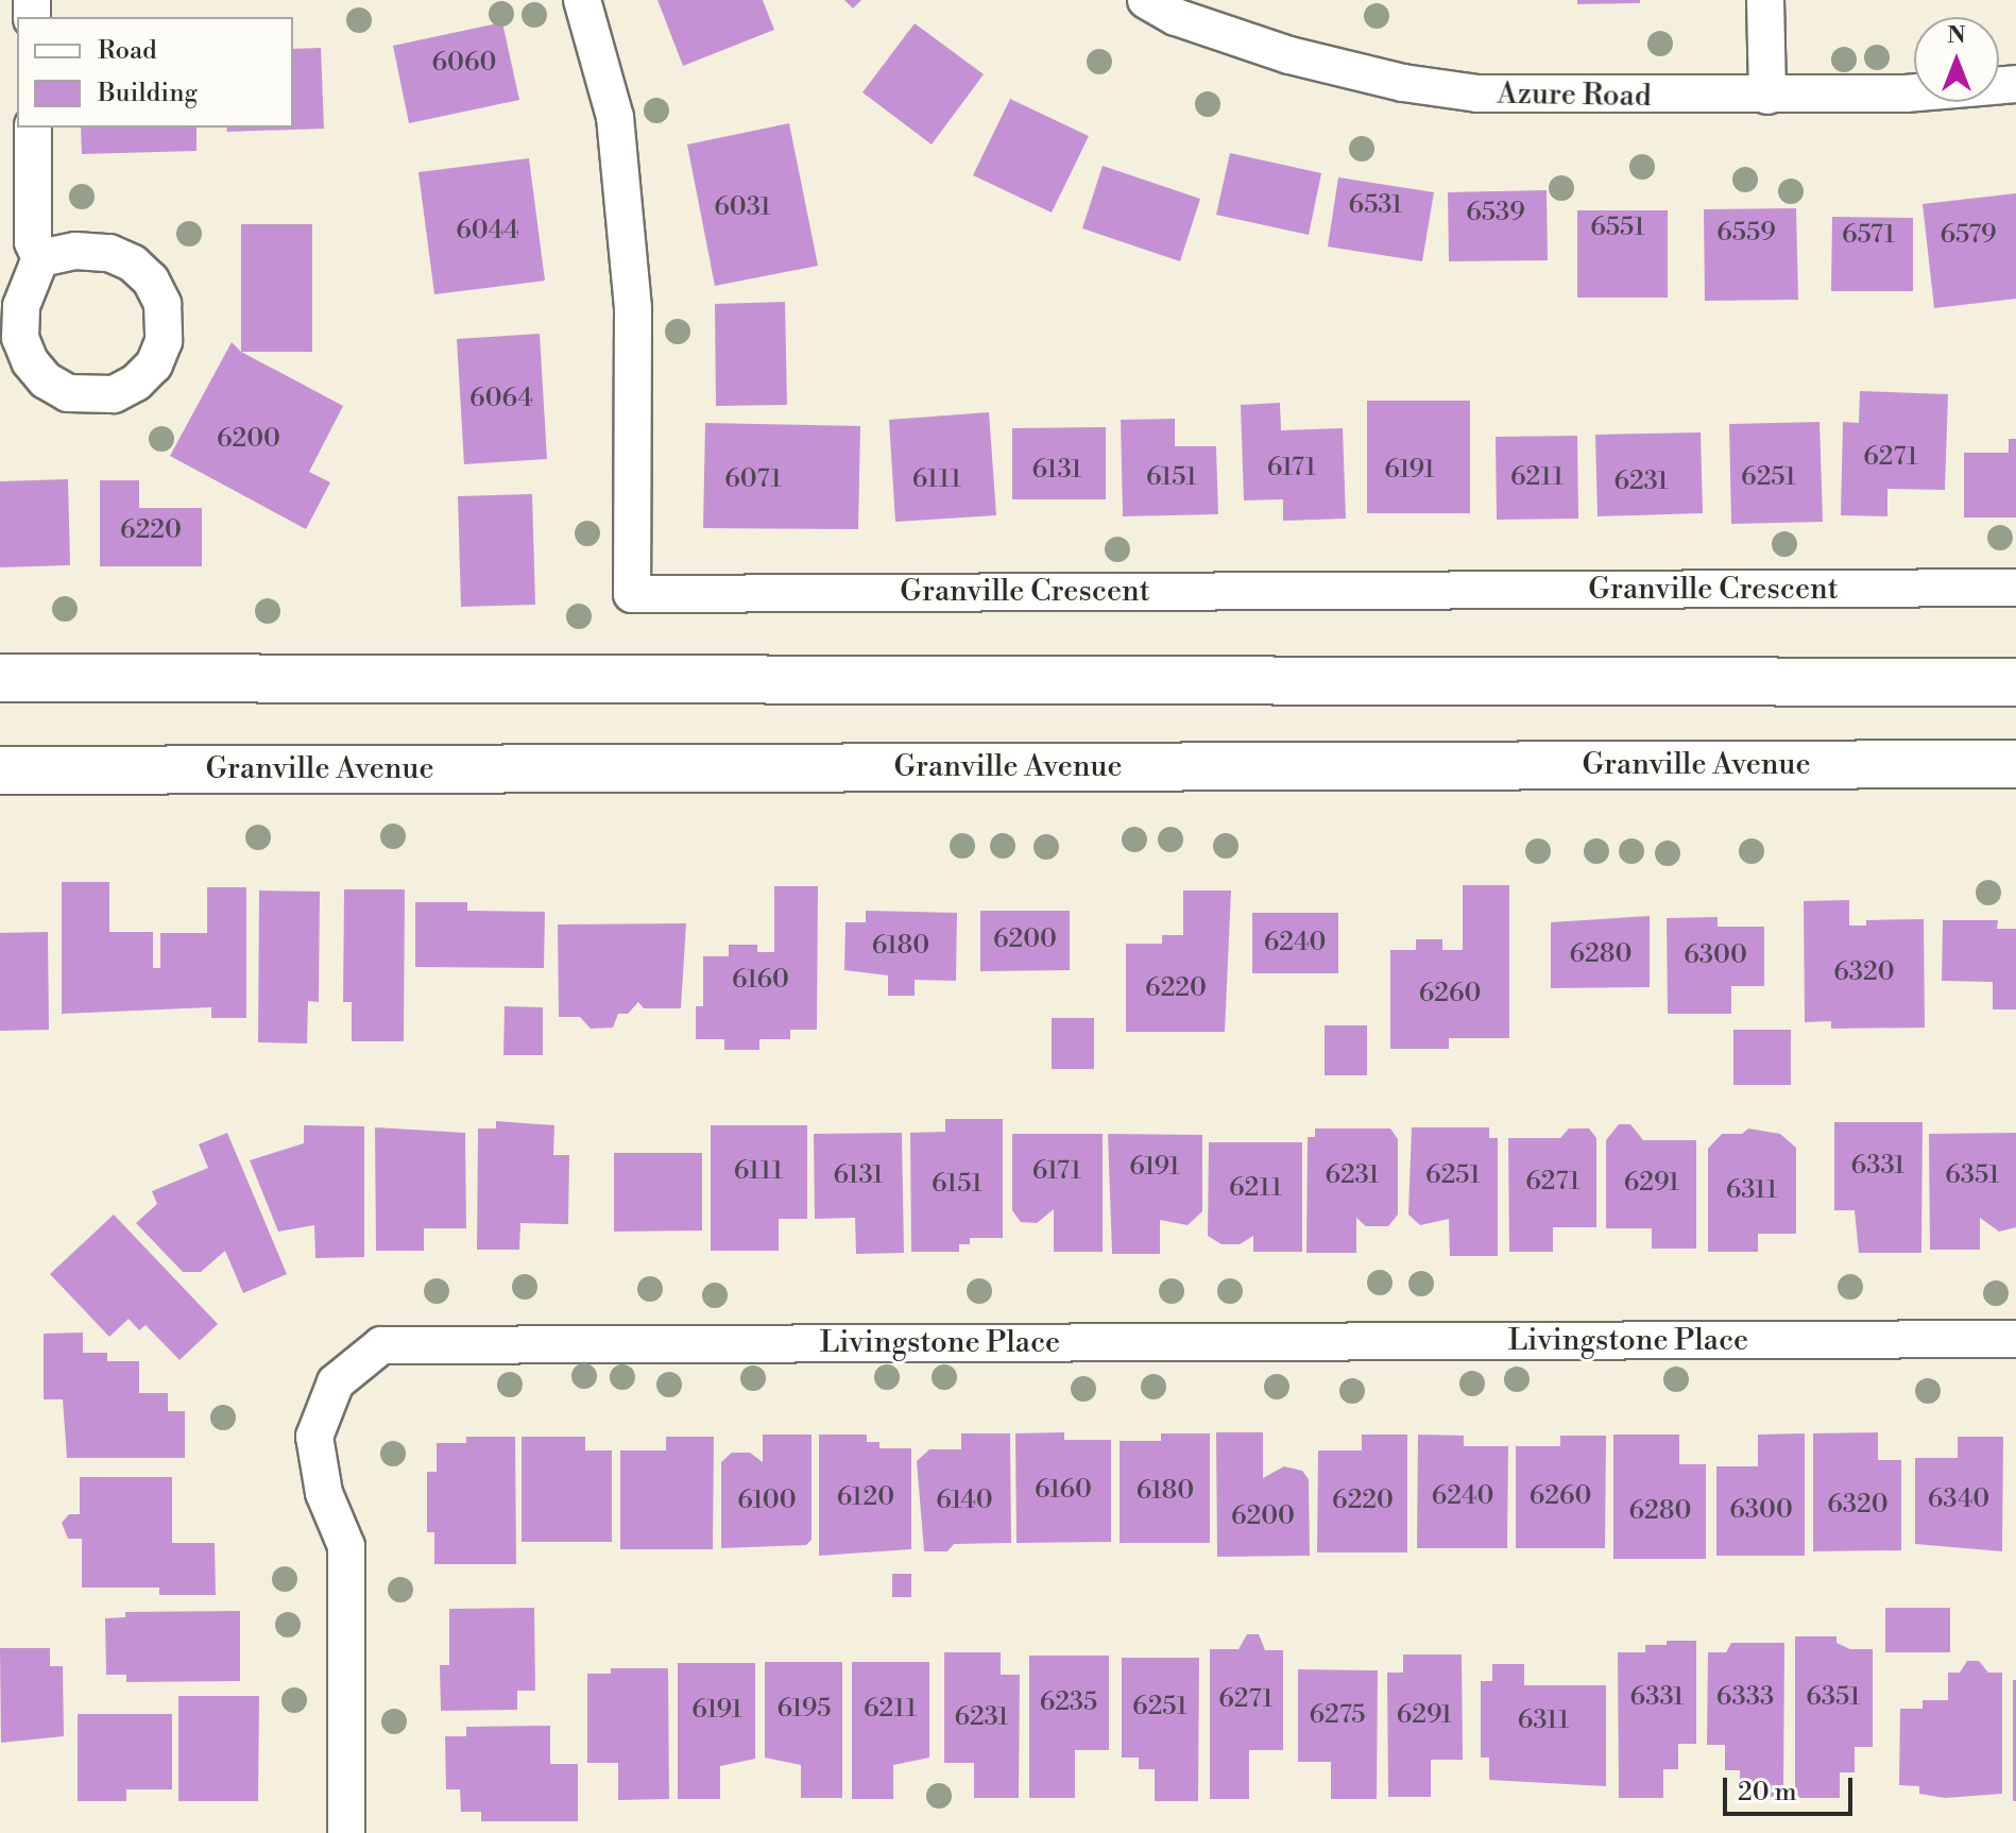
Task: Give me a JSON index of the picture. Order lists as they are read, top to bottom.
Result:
{
  "streets": {
    "main road": ["Granville Avenue"],
    "street": ["Azure Road", "Granville Crescent", "Livingstone Place"]
  },
  "house_numbers": [
    "6060",
    "6531",
    "6031",
    "6539",
    "6551",
    "6044",
    "6559",
    "6571",
    "6579",
    "6064",
    "6200",
    "6271",
    "6171",
    "6131",
    "6191",
    "6151",
    "6211",
    "6251",
    "6071",
    "6111",
    "6231",
    "6220",
    "6200",
    "6240",
    "6180",
    "6280",
    "6300",
    "6320",
    "6160",
    "6220",
    "6260",
    "6331",
    "6191",
    "6111",
    "6171",
    "6131",
    "6231",
    "6251",
    "6351",
    "6271",
    "6291",
    "6151",
    "6211",
    "6311",
    "6160",
    "6180",
    "6240",
    "6260",
    "6120",
    "6340",
    "6100",
    "6140",
    "6220",
    "6320",
    "6300",
    "6280",
    "6200",
    "6331",
    "6333",
    "6351",
    "6271",
    "6235",
    "6251",
    "6195",
    "6211",
    "6191",
    "6275",
    "6291",
    "6231",
    "6311"
  ],
  "legend": ["Road", "Building"],
  "scale_bar": "20 m",
  "north": "top"
}
